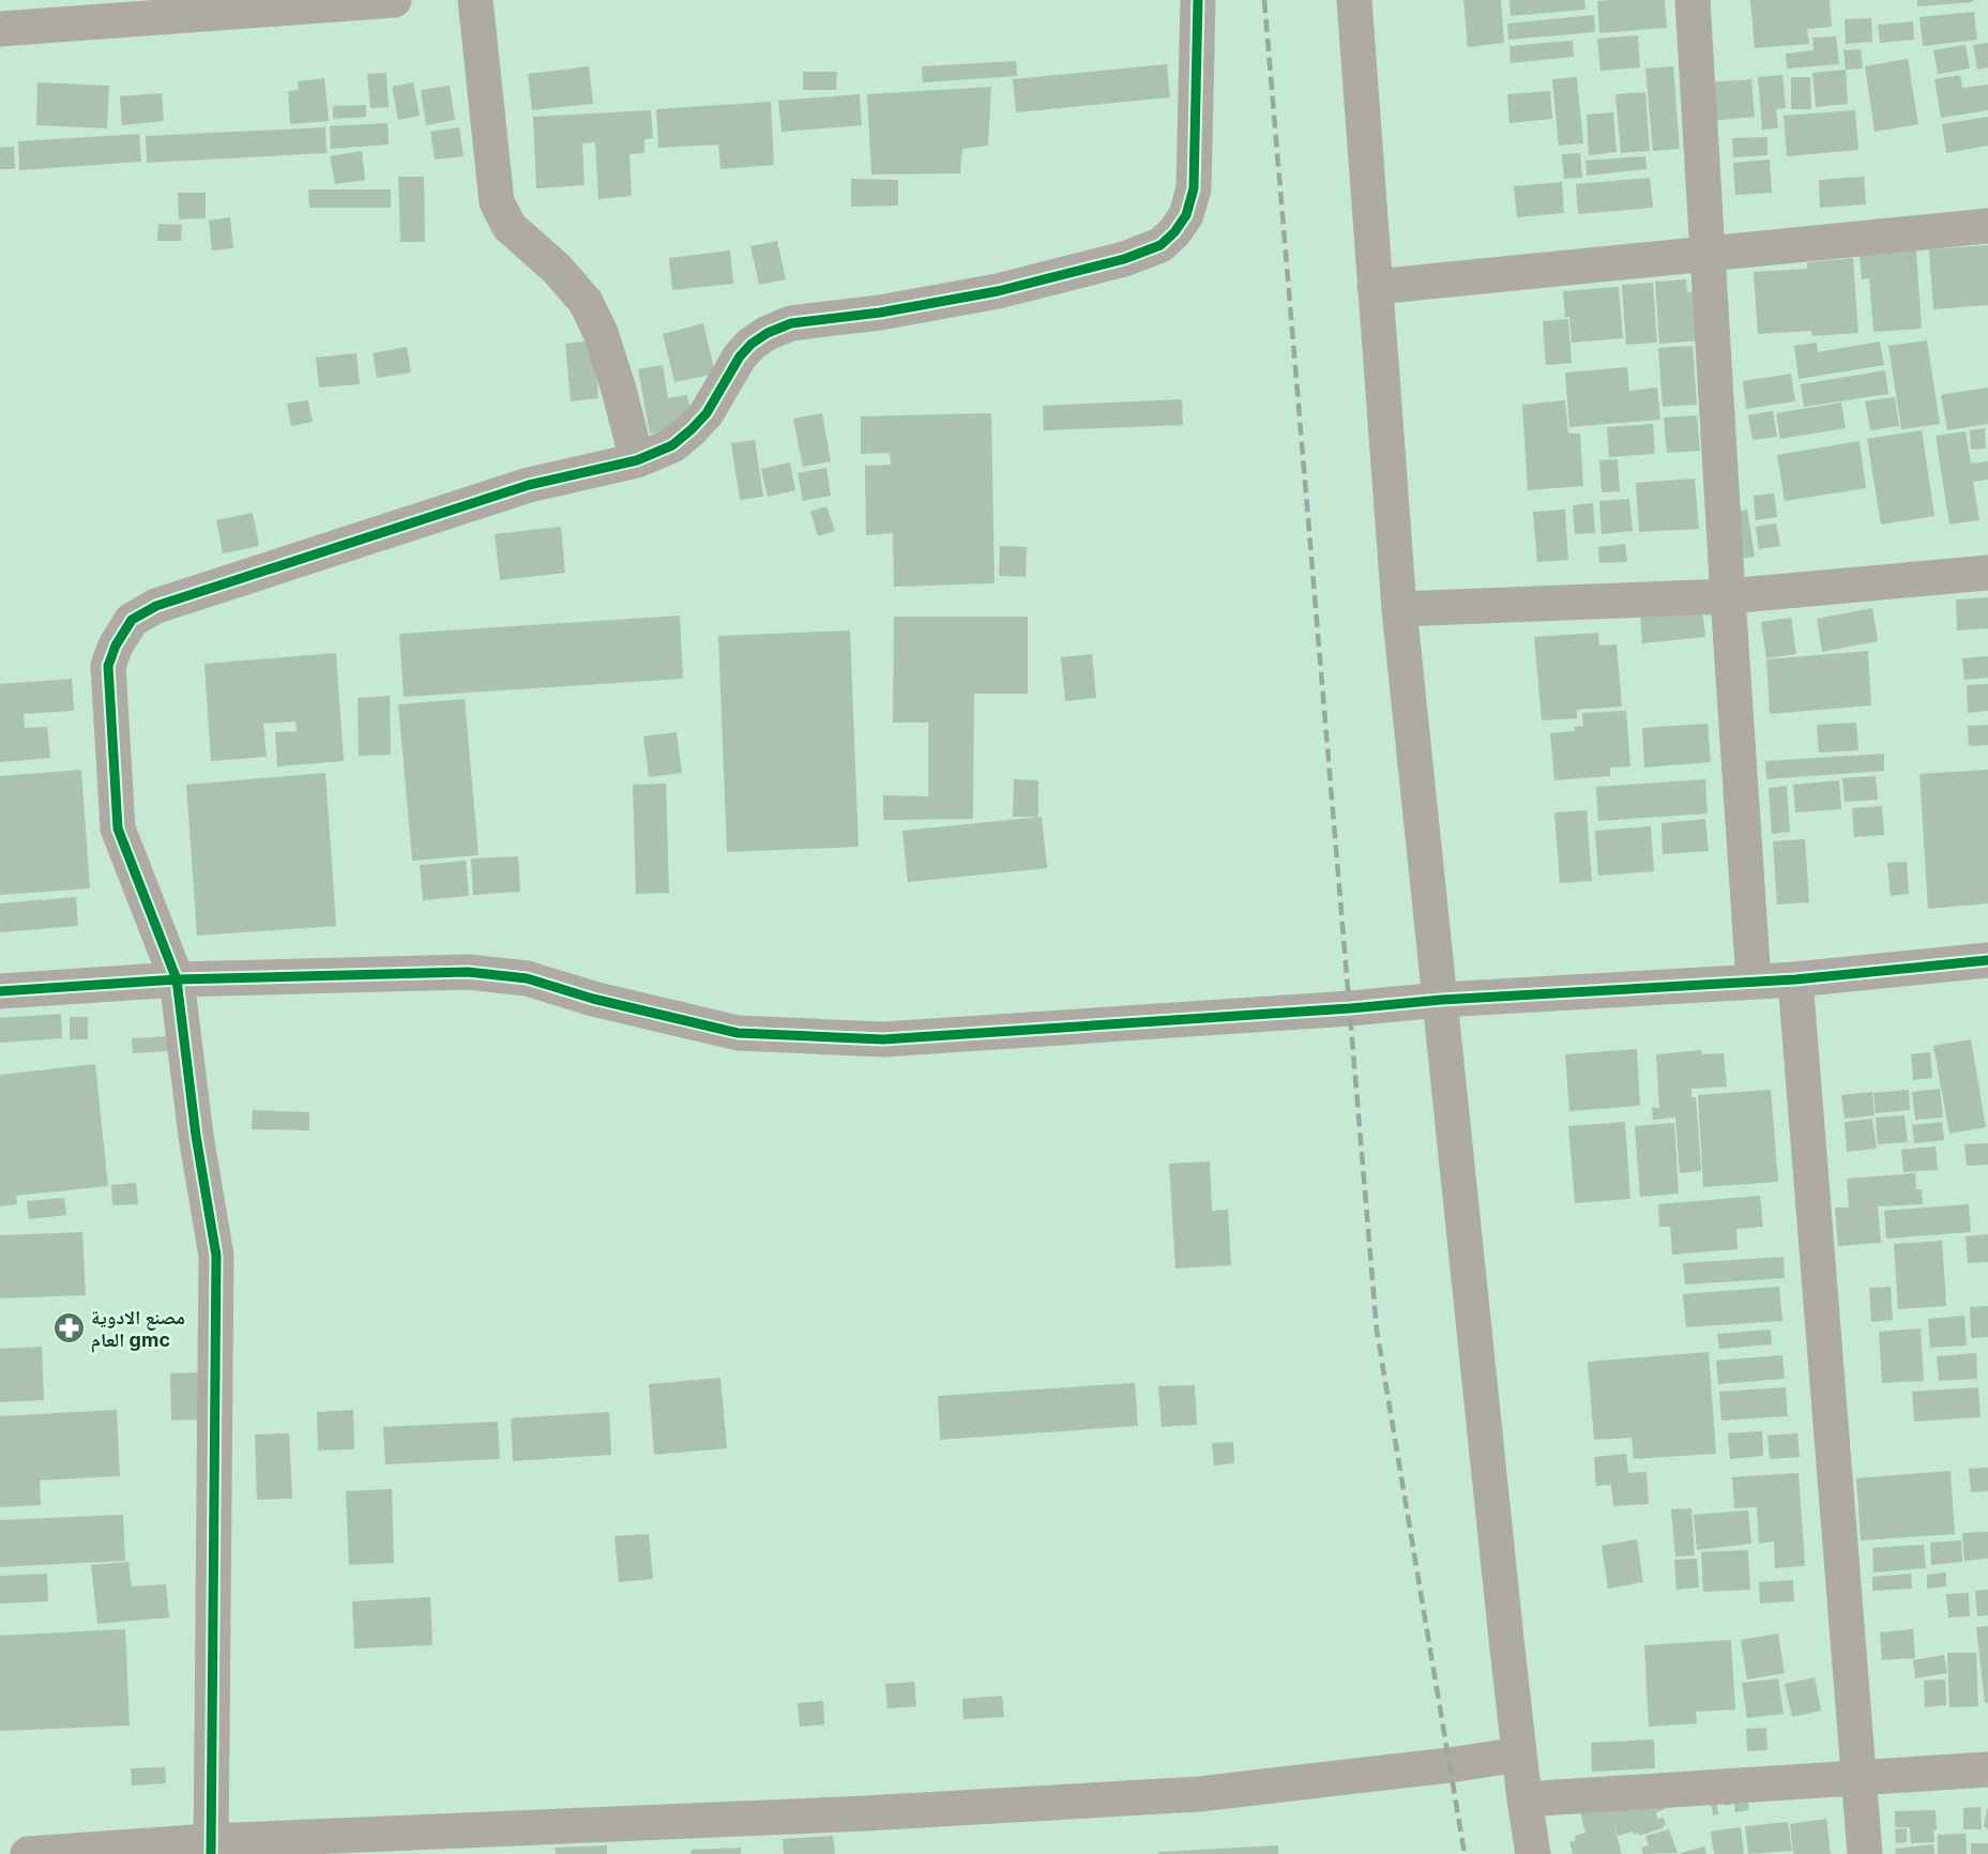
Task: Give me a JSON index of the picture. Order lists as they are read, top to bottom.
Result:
{
  "places": {
    "pharmacy": ["مصنع الادوية العام gmc"]
  }
}
